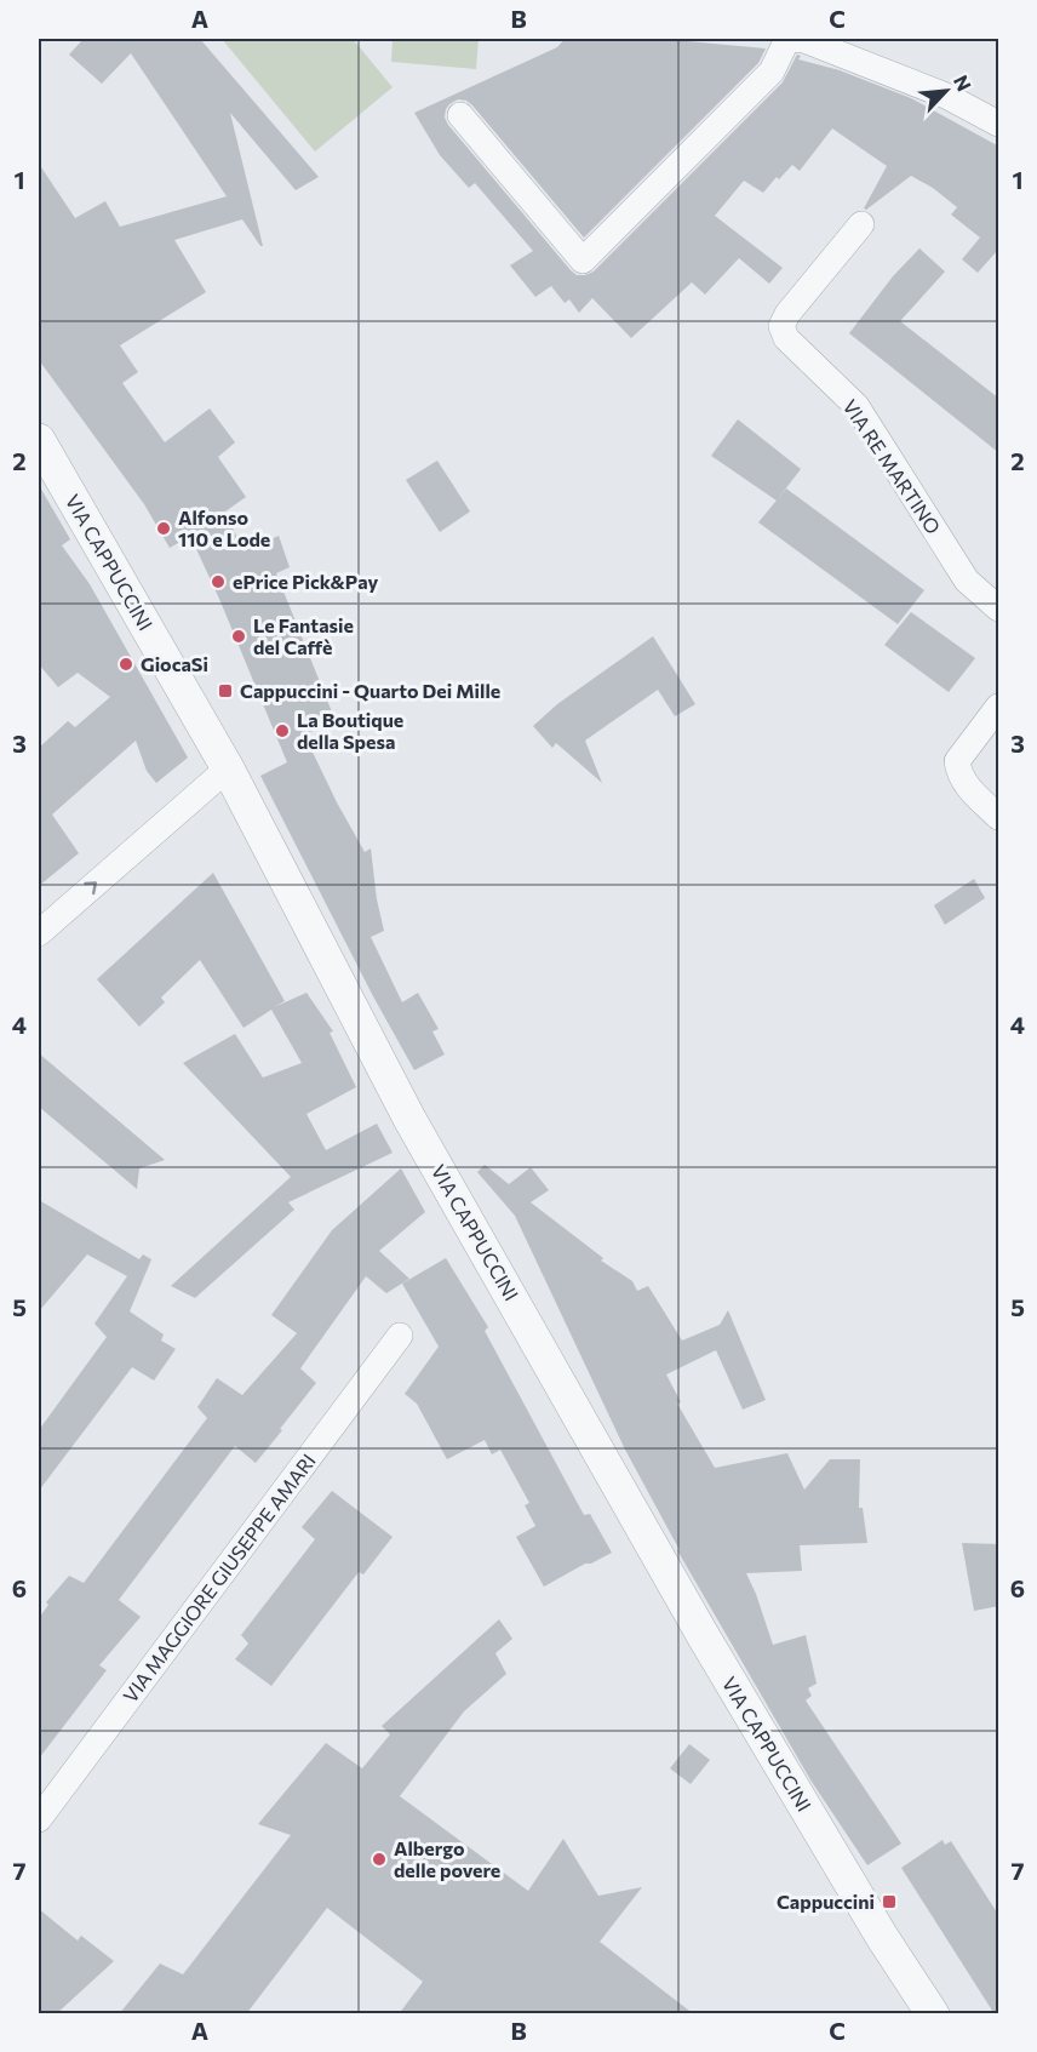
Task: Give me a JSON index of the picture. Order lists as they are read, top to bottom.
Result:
{
  "streets": {
    "street": ["VIA RE MARTINO", "VIA CAPPUCCINI", "VIA MAGGIORE GIUSEPPE AMARI"]
  },
  "places": {
    "other": [
      "Alfonso 110 e Lode",
      "ePrice Pick&Pay",
      "Le Fantasie del Caffè",
      "GiocaSi",
      "La Boutique della Spesa",
      "Albergo delle povere"
    ],
    "transit": ["Cappuccini - Quarto Dei Mille", "Cappuccini"]
  },
  "north": "top right",
  "grid": {
    "columns": ["A", "B", "C"],
    "rows": [
      "1",
      "2",
      "3",
      "4",
      "5",
      "6",
      "7"
    ]
  }
}
